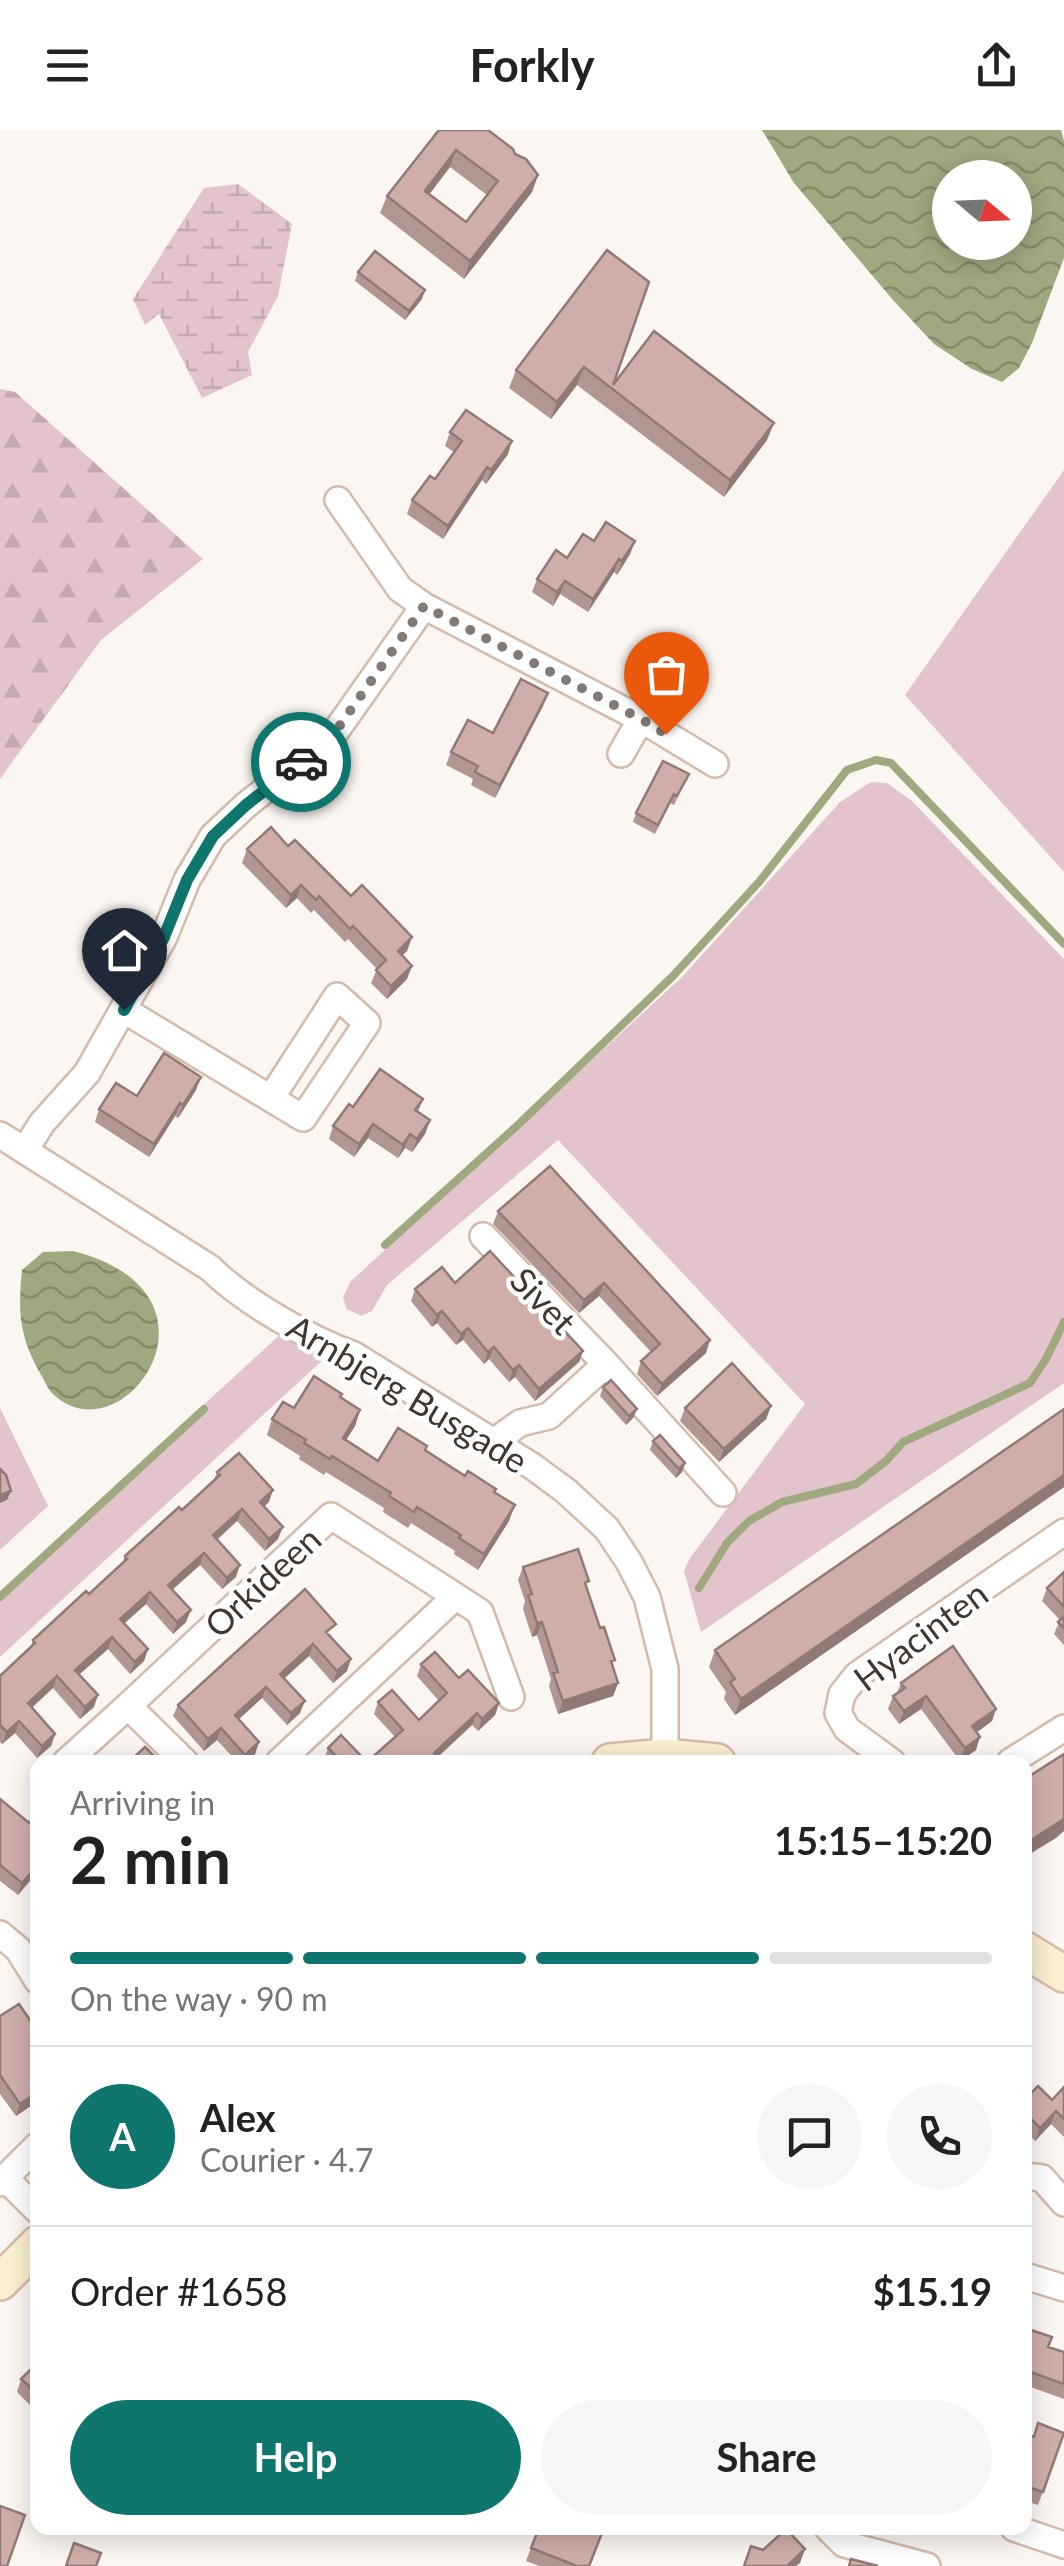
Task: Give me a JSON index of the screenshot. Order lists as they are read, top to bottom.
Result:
{
  "streets": {
    "street": [
      "Sivet",
      "Arnbjerg Busgade",
      "Orkideen",
      "Hyacinten"
    ]
  },
  "crossings": [
    ["Sivet", "Arnbjerg Busgade"]
  ],
  "north": "right",
  "page": {
    "header": "Forkly",
    "heading": ["2 min", "Arriving in", "15:15–15:20"],
    "panel": [
      "Alex",
      "Courier · 4.7",
      "Order #1658",
      "$15.19"
    ],
    "bar": "On the way · 90 m",
    "round": "A",
    "buttons": ["Help", "Share"]
  }
}
